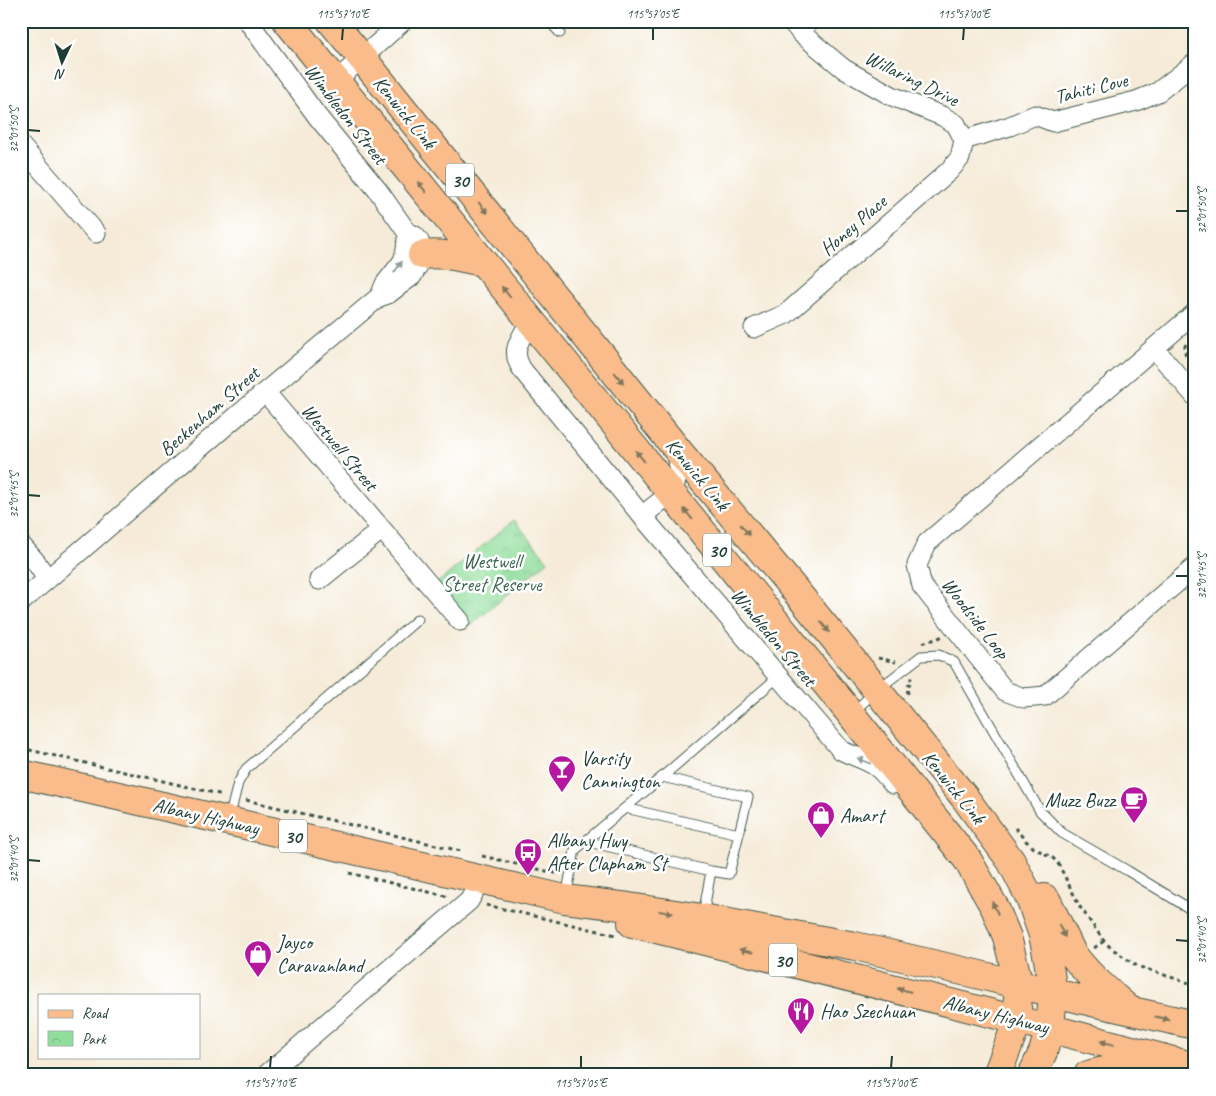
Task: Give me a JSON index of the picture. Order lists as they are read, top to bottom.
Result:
{
  "streets": {
    "main road": ["Kenwick Link", "30", "Albany Highway"],
    "street": [
      "Willaring Drive",
      "Tahiti Cove",
      "Wimbledon Street",
      "Honey Place",
      "Beckenham Street",
      "Westwell Street",
      "Woodside Loop"
    ]
  },
  "crossings": [
    ["Willaring Drive", "Tahiti Cove"],
    ["Willaring Drive", "Honey Place"],
    ["Tahiti Cove", "Honey Place"],
    ["Kenwick Link", "Wimbledon Street"],
    ["Kenwick Link", "Albany Highway"],
    ["Wimbledon Street", "Beckenham Street"],
    ["Beckenham Street", "Westwell Street"]
  ],
  "parks": ["Westwell Street Reserve"],
  "places": {
    "bar": ["Varsity Cannington"],
    "cafe": ["Muzz Buzz"],
    "shop": ["Amart", "Jayco Caravanland"],
    "bus stop": ["Albany Hwy After Clapham St"],
    "restaurant": ["Hao Szechuan"]
  },
  "legend": ["Road", "Park"],
  "north": "bottom",
  "coordinates": [
    "115°57'10\"E",
    "115°57'05\"E",
    "115°57'00\"E",
    "32°01'50\"S",
    "32°01'45\"S",
    "32°01'40\"S"
  ]
}
